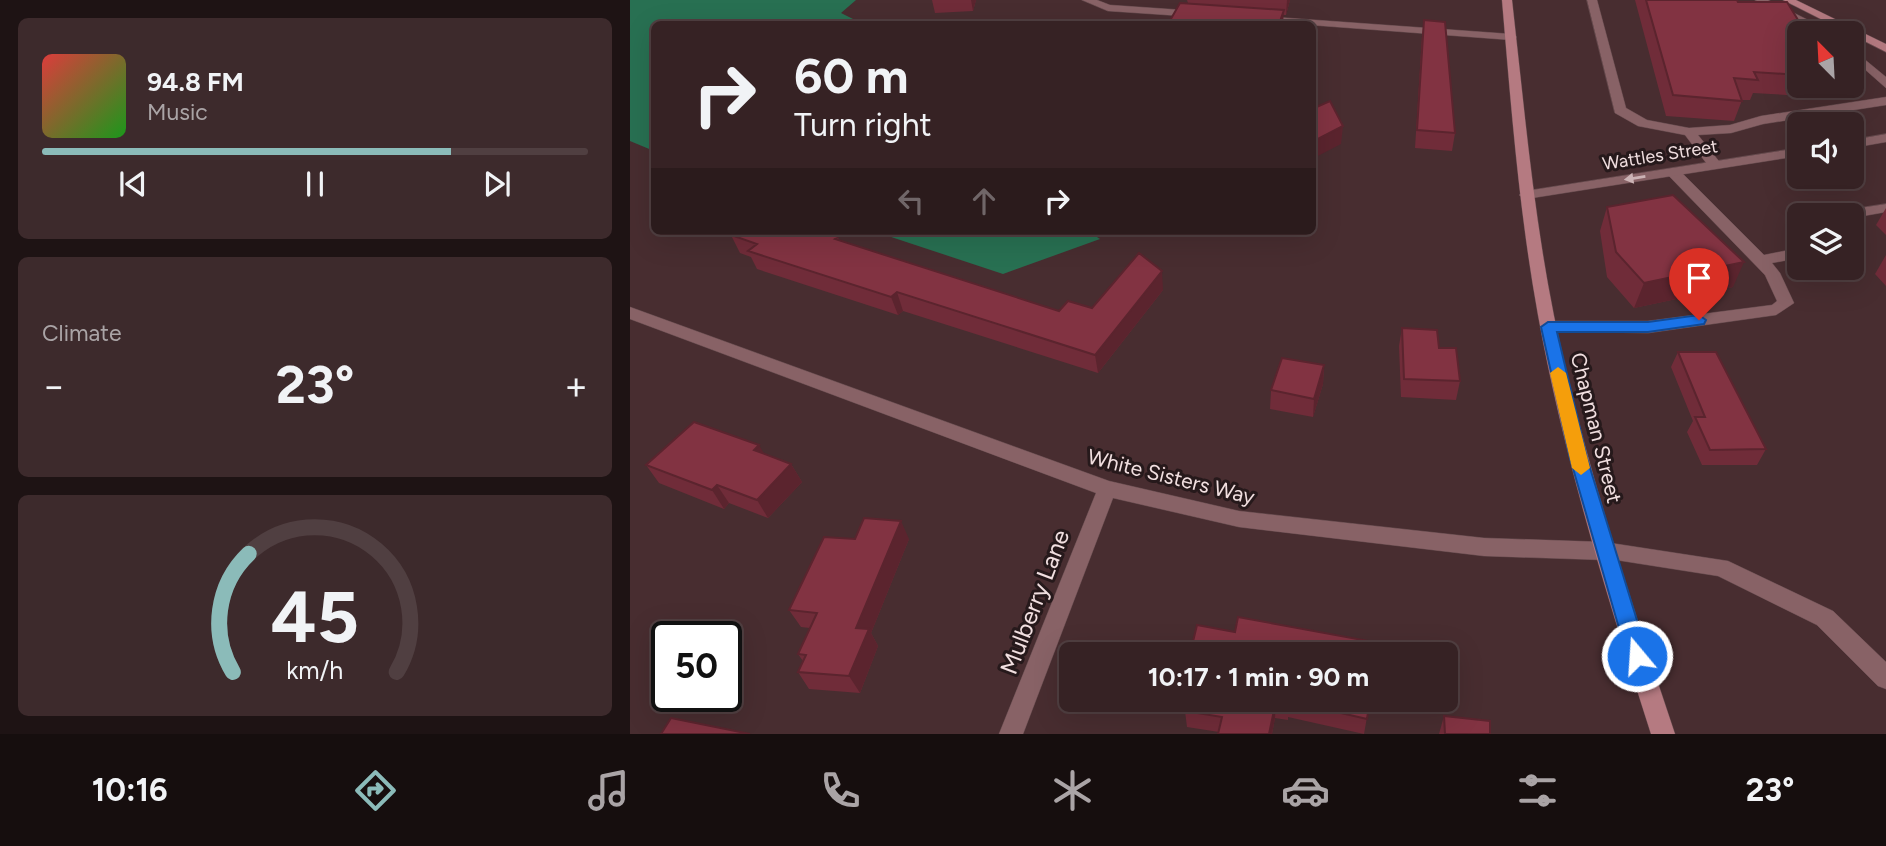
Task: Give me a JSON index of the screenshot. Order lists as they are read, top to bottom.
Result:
{
  "streets": {
    "main road": ["Chapman Street"],
    "street": ["Wattles Street", "White Sisters Way", "Mulberry Lane"]
  },
  "crossings": [
    ["Wattles Street", "Chapman Street"],
    ["Chapman Street", "White Sisters Way"],
    ["White Sisters Way", "Mulberry Lane"]
  ],
  "one_way": ["Wattles Street"],
  "north": "top left",
  "page": {
    "turn": ["60 m", "Turn right"],
    "song": ["94.8 FM", "Music"],
    "tile": "Climate",
    "heat": ["−", "23°", "+"],
    "limit": "50",
    "trip": "10:17 · 1 min · 90 m",
    "tabs": ["10:16", "23°"],
    "gauge": ["45", "km/h"]
  }
}
